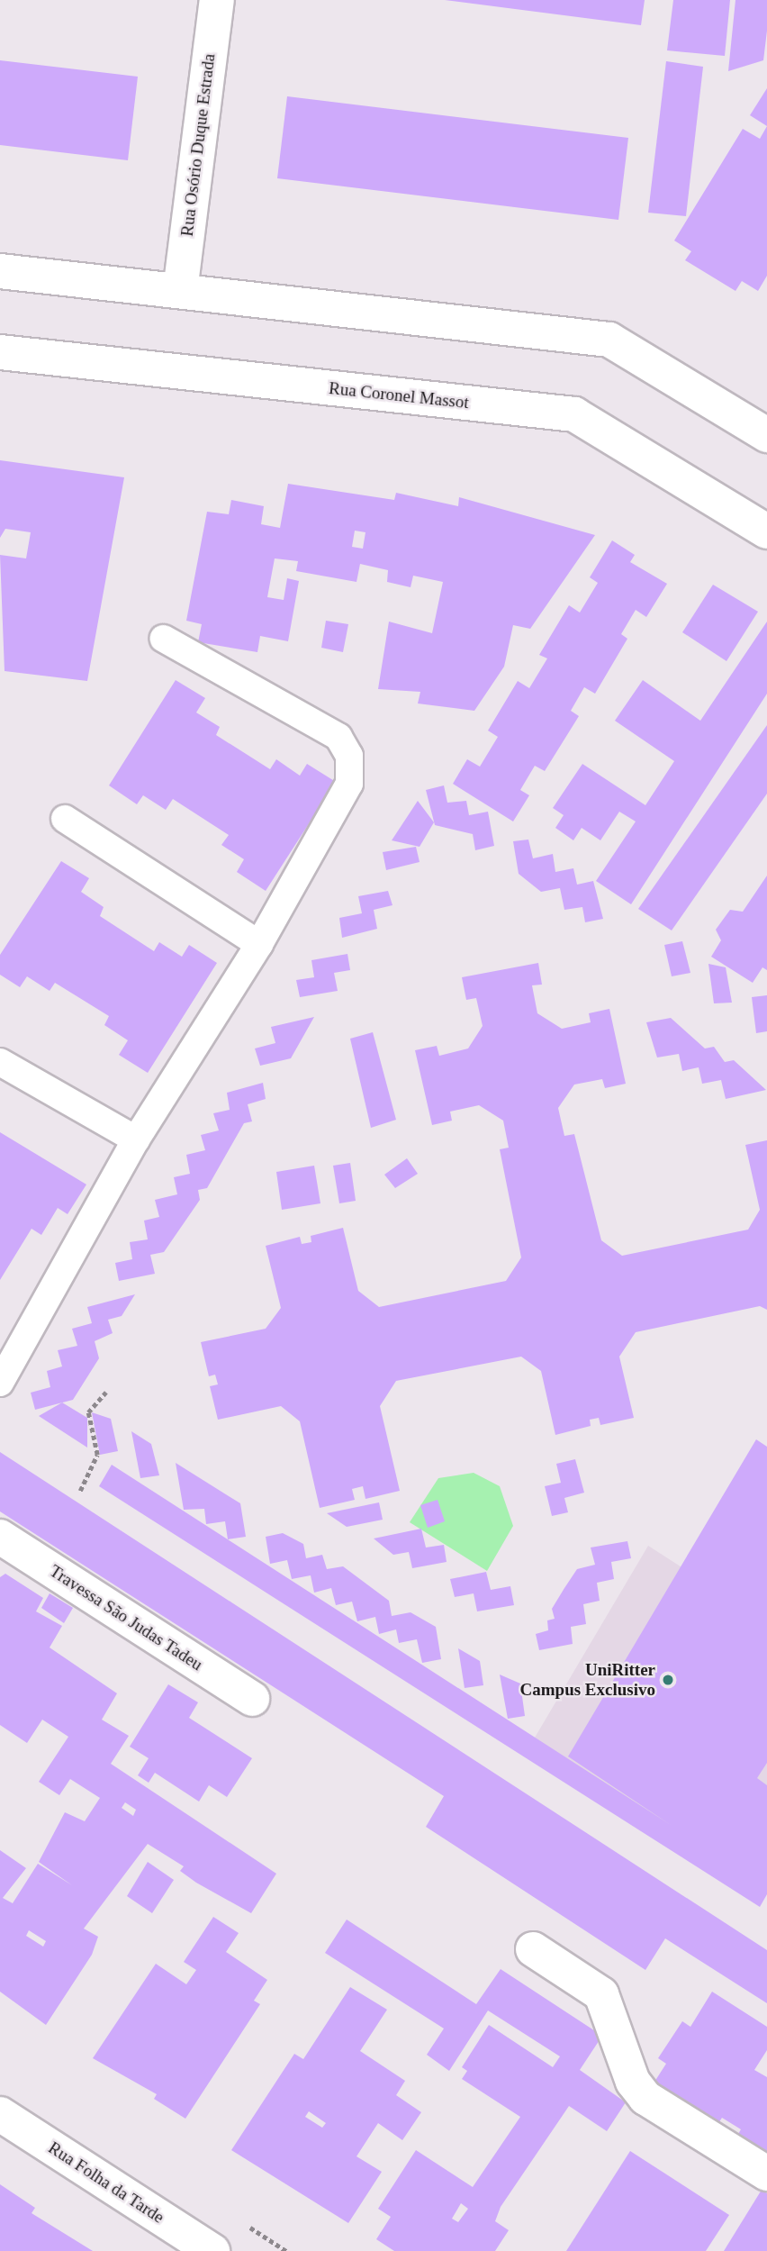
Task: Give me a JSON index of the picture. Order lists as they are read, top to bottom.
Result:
{
  "streets": {
    "street": [
      "Rua Osório Duque Estrada",
      "Rua Coronel Massot",
      "Travessa São Judas Tadeu",
      "Rua Folha da Tarde"
    ]
  },
  "places": ["UniRitter Campus Exclusivo"]
}
